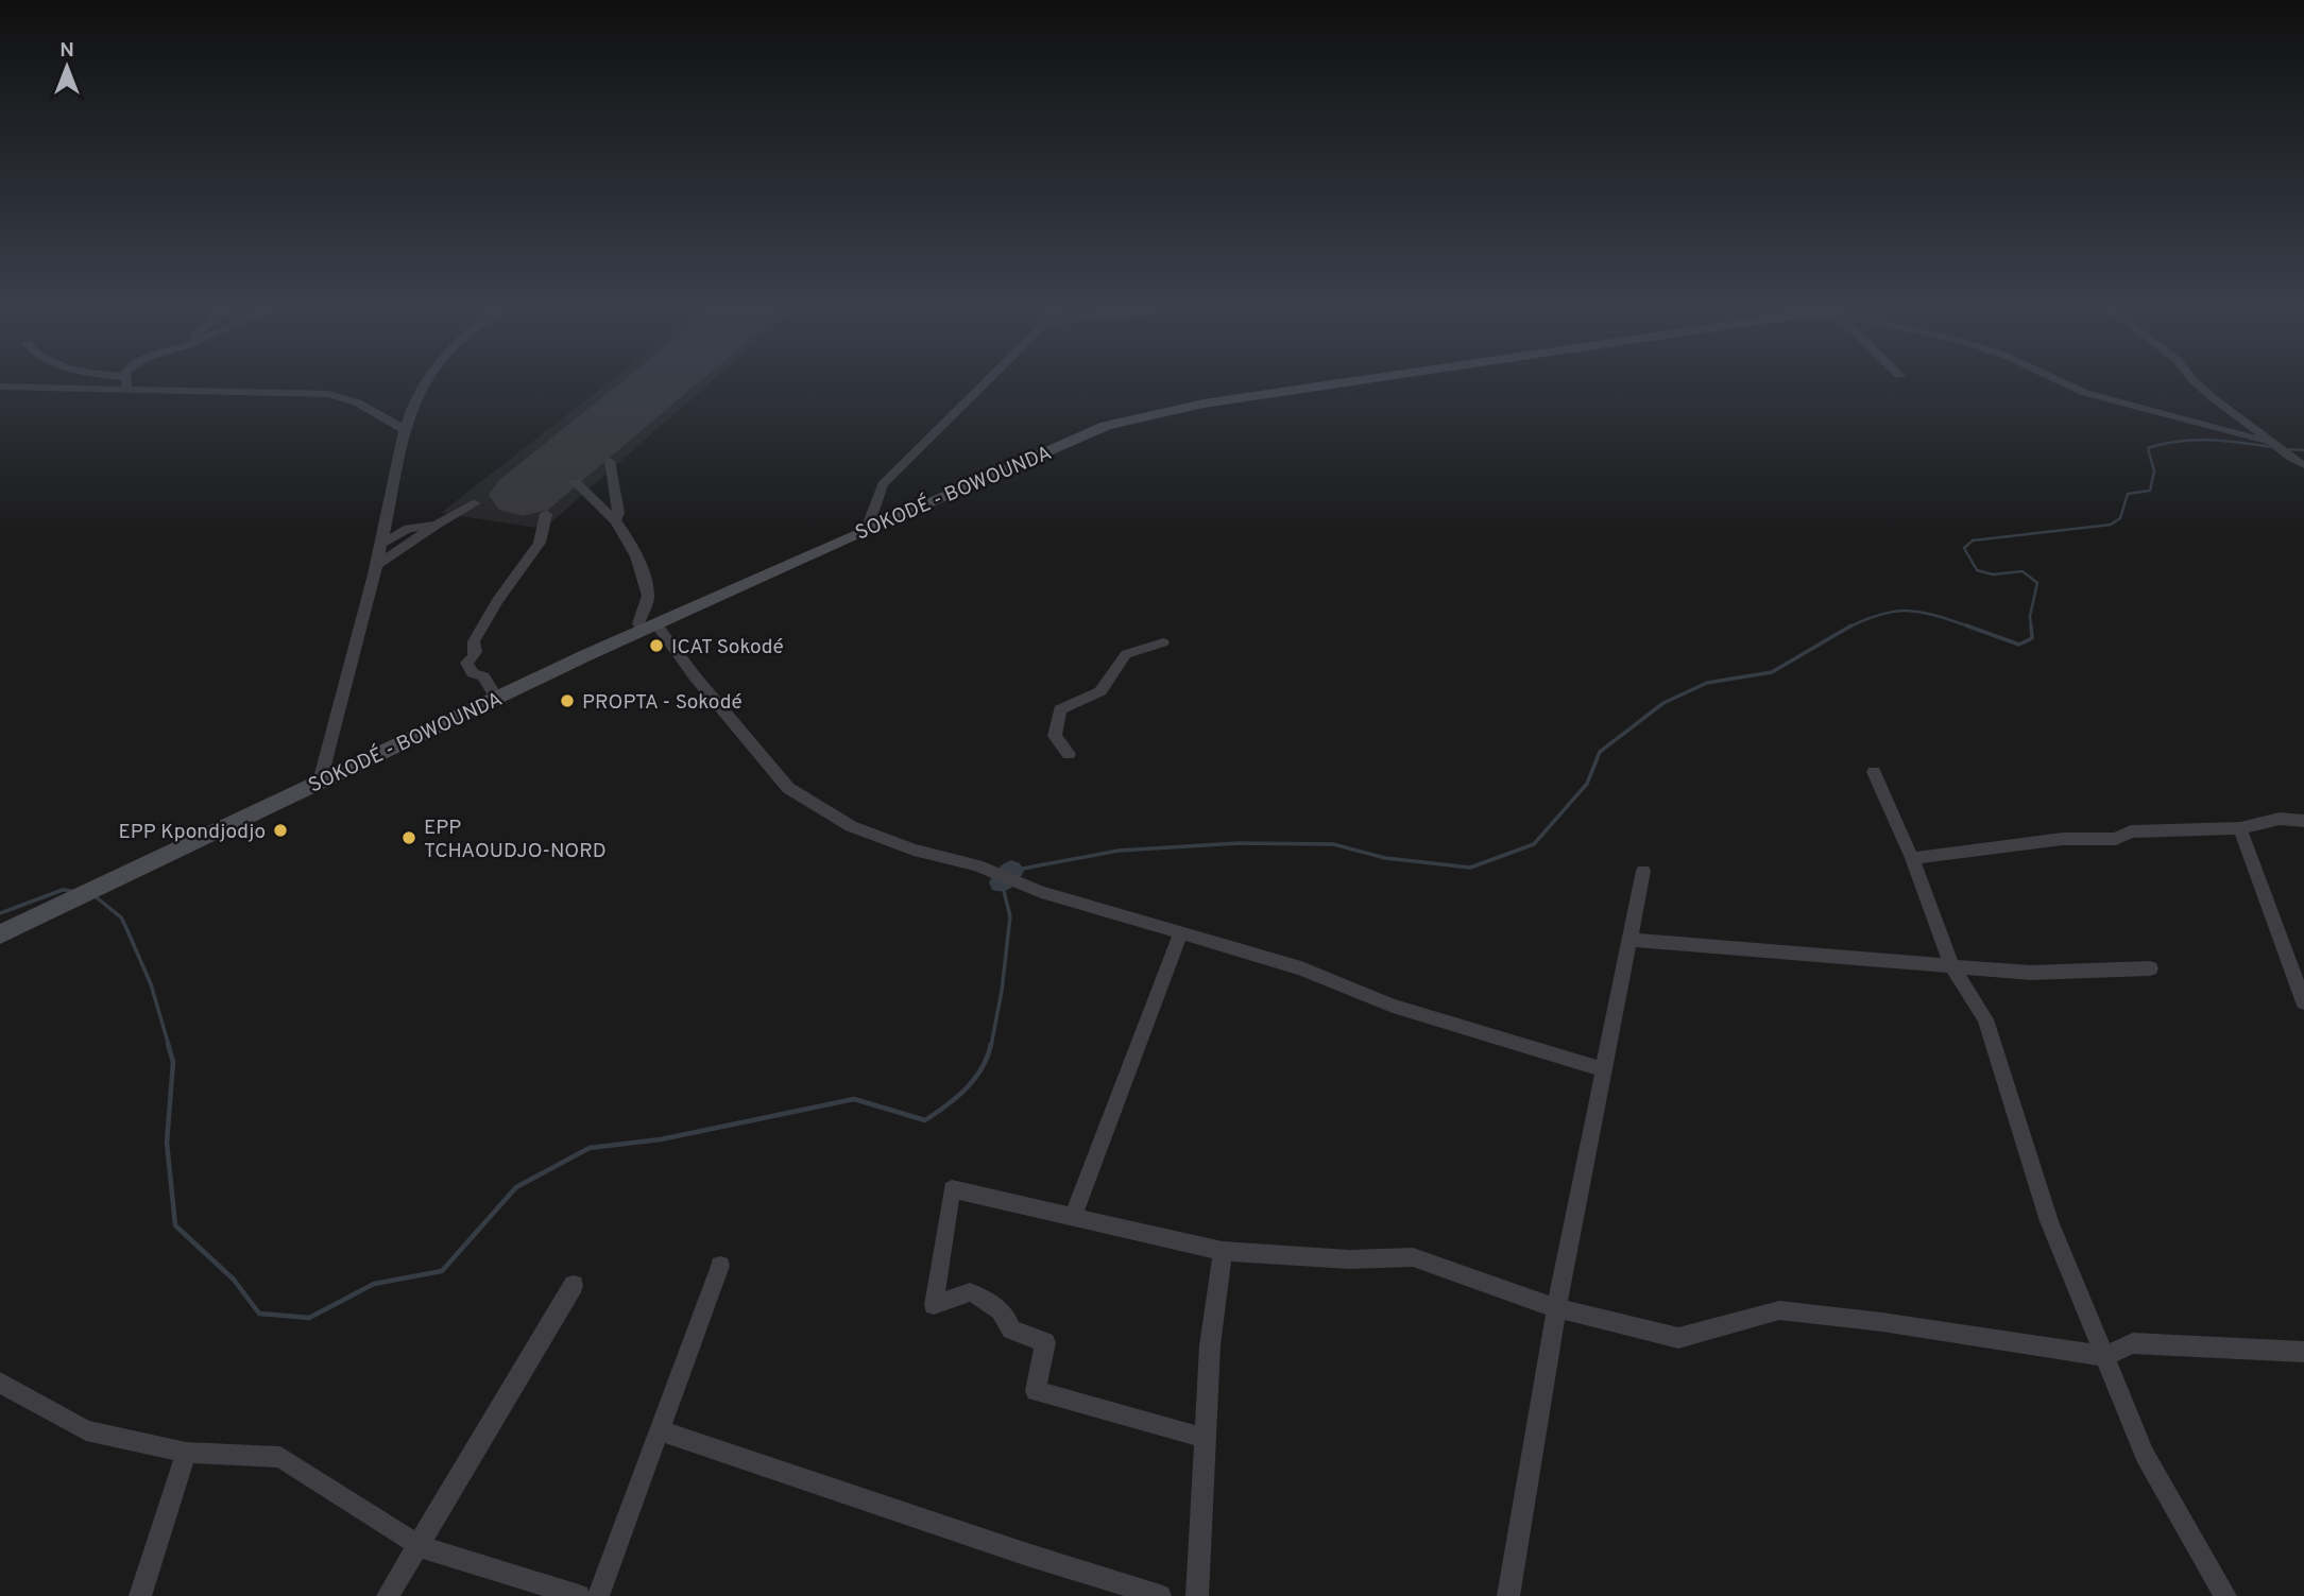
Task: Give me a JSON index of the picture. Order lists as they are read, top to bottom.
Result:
{
  "streets": {
    "main road": ["SOKODÉ - BOWOUNDA"]
  },
  "places": [
    "ICAT Sokodé",
    "PROPTA - Sokodé",
    "EPP Kpondjodjo",
    "EPP TCHAOUDJO-NORD"
  ],
  "north": "top"
}
